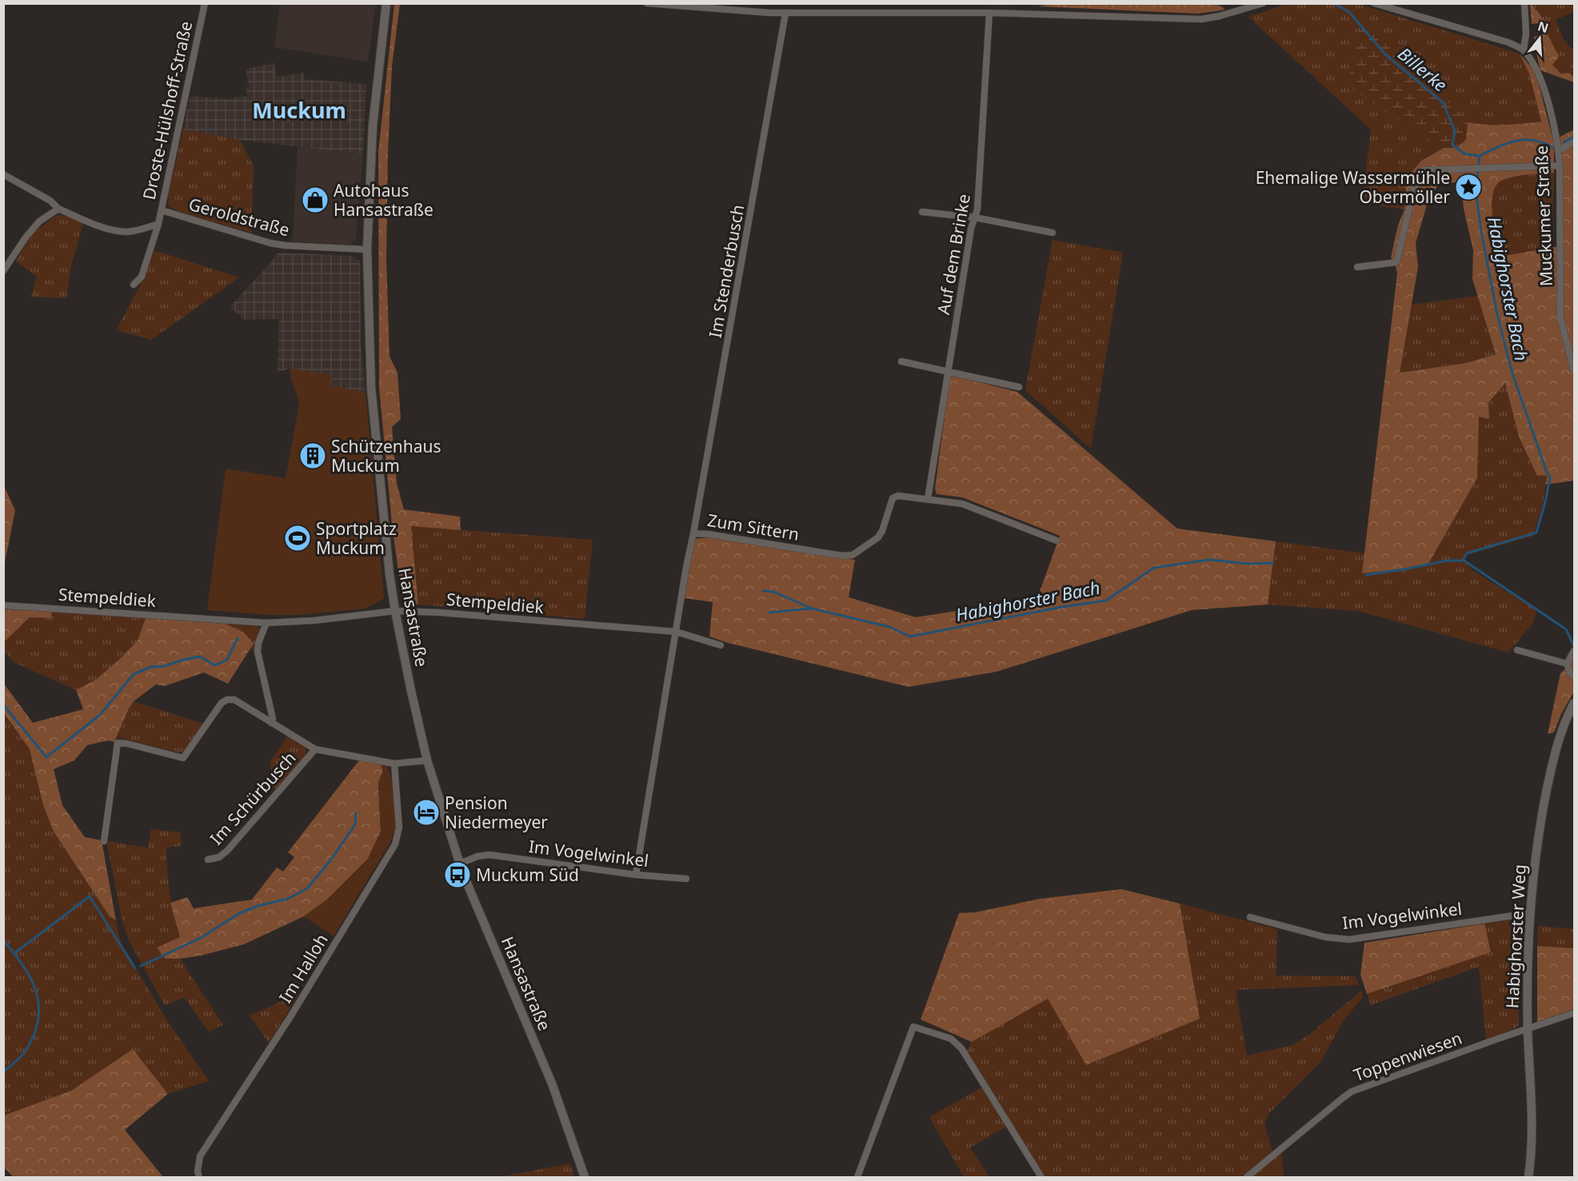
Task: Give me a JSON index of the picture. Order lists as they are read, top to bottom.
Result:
{
  "streets": {
    "main road": ["Hansastraße", "Habighorster Weg"],
    "street": [
      "Droste-Hülshoff-Straße",
      "Muckumer Straße",
      "Geroldstraße",
      "Auf dem Brinke",
      "Im Stenderbusch",
      "Zum Sittern",
      "Stempeldiek",
      "Im Schürbusch",
      "Im Vogelwinkel",
      "Im Halloh",
      "Toppenwiesen"
    ]
  },
  "crossings": [
    ["Droste-Hülshoff-Straße", "Geroldstraße"],
    ["Geroldstraße", "Hansastraße"],
    ["Auf dem Brinke", "Zum Sittern"],
    ["Im Stenderbusch", "Zum Sittern"],
    ["Zum Sittern", "Stempeldiek"],
    ["Zum Sittern", "Im Vogelwinkel"],
    ["Stempeldiek", "Hansastraße"],
    ["Hansastraße", "Im Vogelwinkel"],
    ["Im Vogelwinkel", "Habighorster Weg"],
    ["Habighorster Weg", "Toppenwiesen"]
  ],
  "districts": ["Muckum"],
  "water": ["Billerke", "Habighorster Bach"],
  "places": {
    "place": ["Ehemalige Wassermühle Obermöller"],
    "shop": ["Autohaus Hansastraße"],
    "building": ["Schützenhaus Muckum"],
    "sports": ["Sportplatz Muckum"],
    "hotel": ["Pension Niedermeyer"],
    "bus stop": ["Muckum Süd"]
  },
  "north": "top"
}
